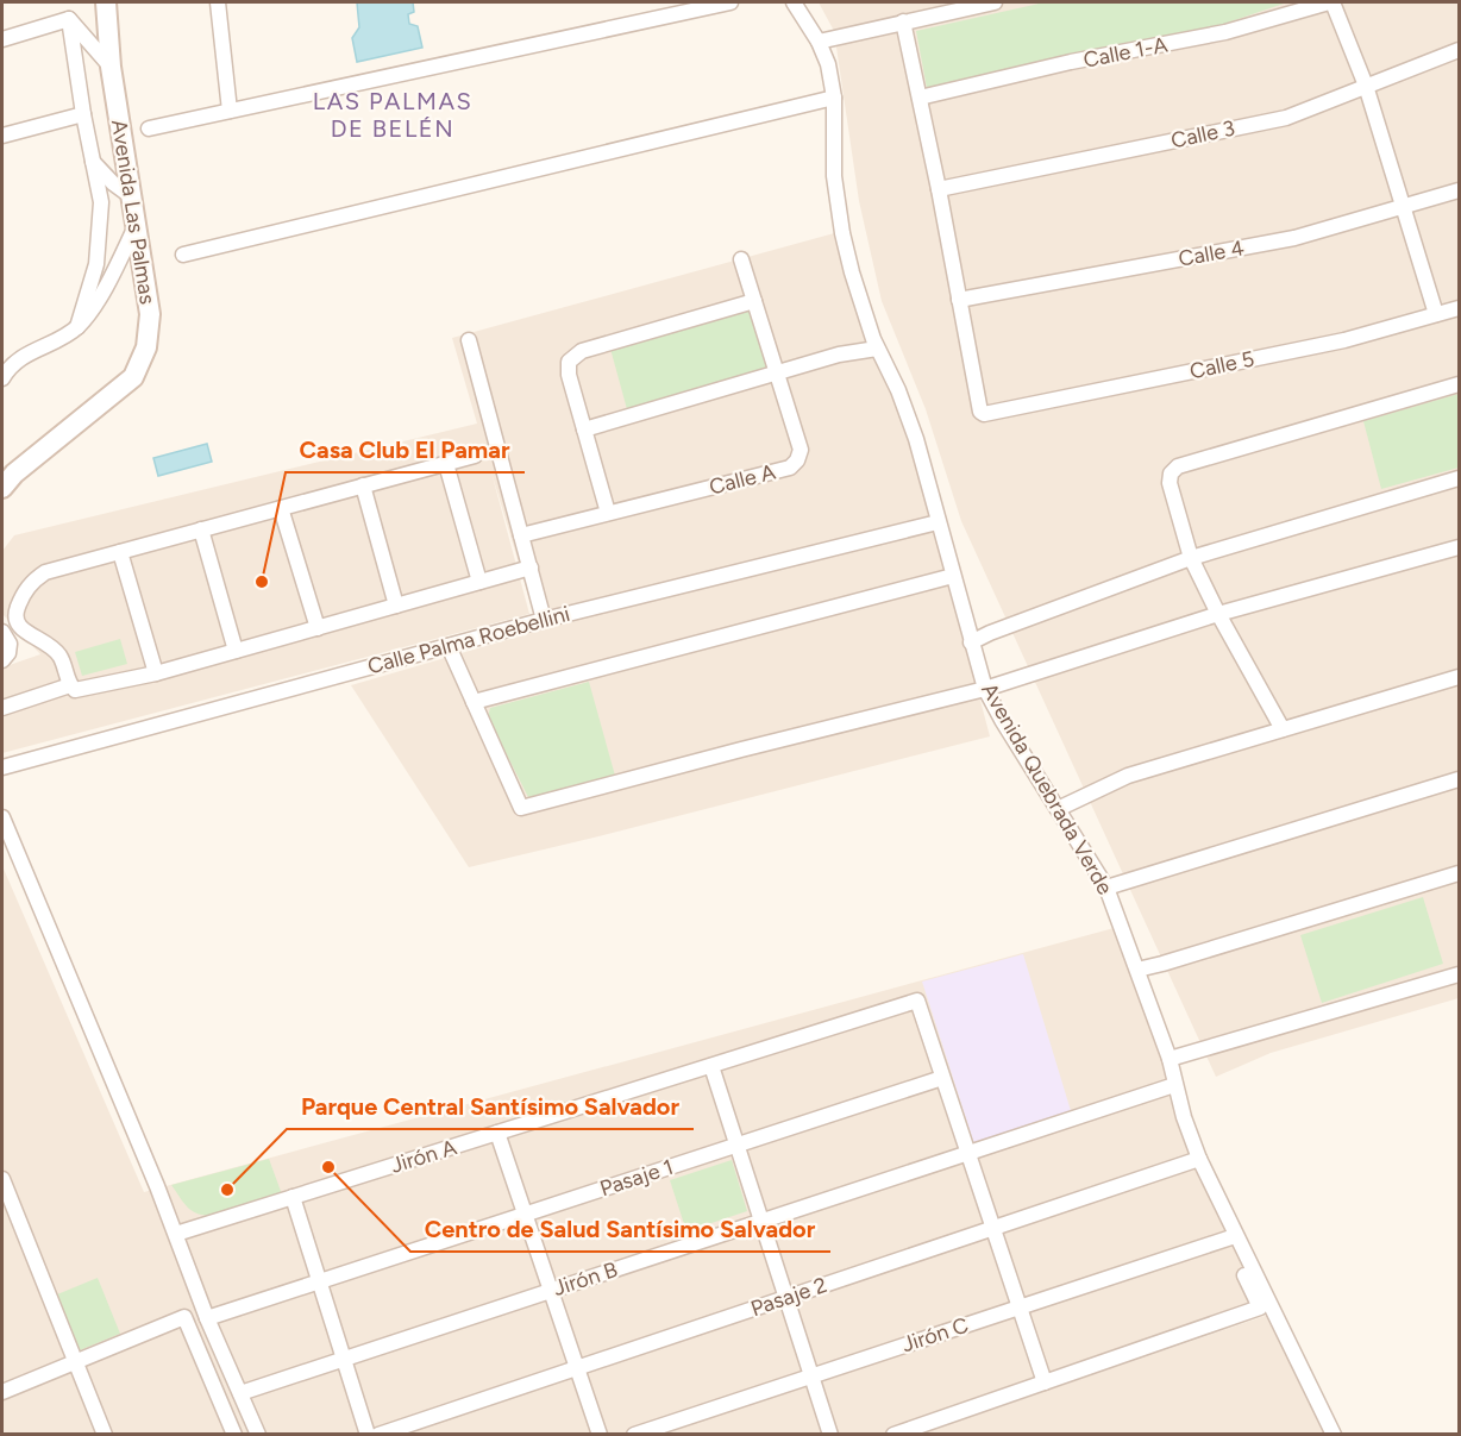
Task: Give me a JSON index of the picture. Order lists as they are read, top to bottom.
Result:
{
  "streets": {
    "main road": ["Avenida Las Palmas"],
    "street": [
      "Calle 1-A",
      "Calle 3",
      "Calle 4",
      "Calle 5",
      "Calle A",
      "Calle Palma Roebellini",
      "Avenida Quebrada Verde",
      "Jirón A",
      "Pasaje 1",
      "Jirón B",
      "Pasaje 2",
      "Jirón C"
    ]
  },
  "crossings": [
    ["Calle 4", "Calle 5"],
    ["Calle Palma Roebellini", "Avenida Quebrada Verde"],
    ["Avenida Quebrada Verde", "Jirón B"],
    ["Avenida Quebrada Verde", "Pasaje 2"],
    ["Avenida Quebrada Verde", "Jirón C"],
    ["Jirón A", "Pasaje 1"]
  ],
  "districts": ["LAS PALMAS DE BELÉN"],
  "places": ["Casa Club El Pamar", "Centro de Salud Santísimo Salvador", "Parque Central Santísimo Salvador"]
}
